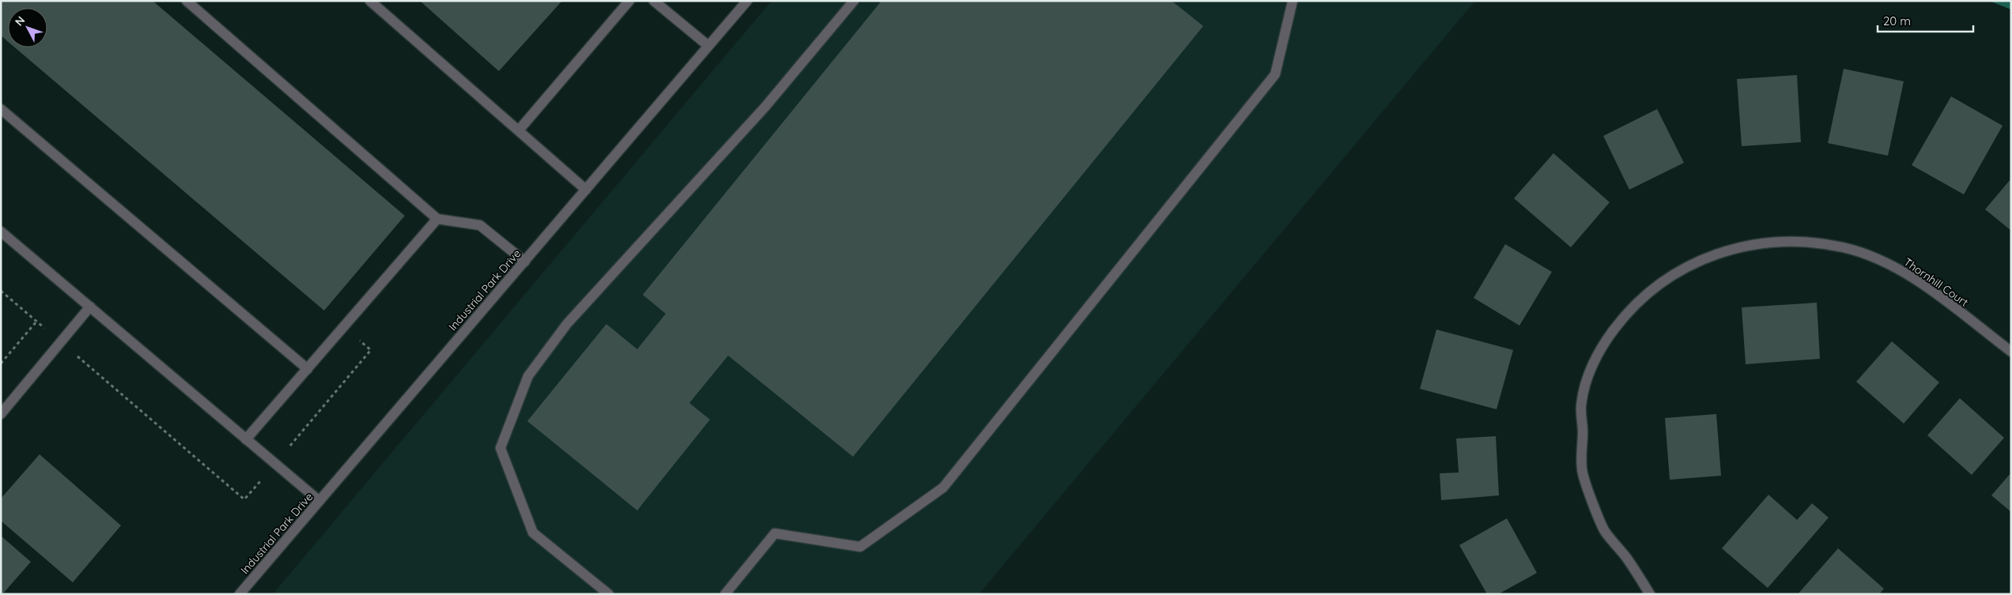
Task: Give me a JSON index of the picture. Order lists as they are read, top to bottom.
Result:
{
  "streets": {
    "street": ["Thornhill Court", "Industrial Park Drive"]
  },
  "scale_bar": "20 m",
  "north": "top left"
}
